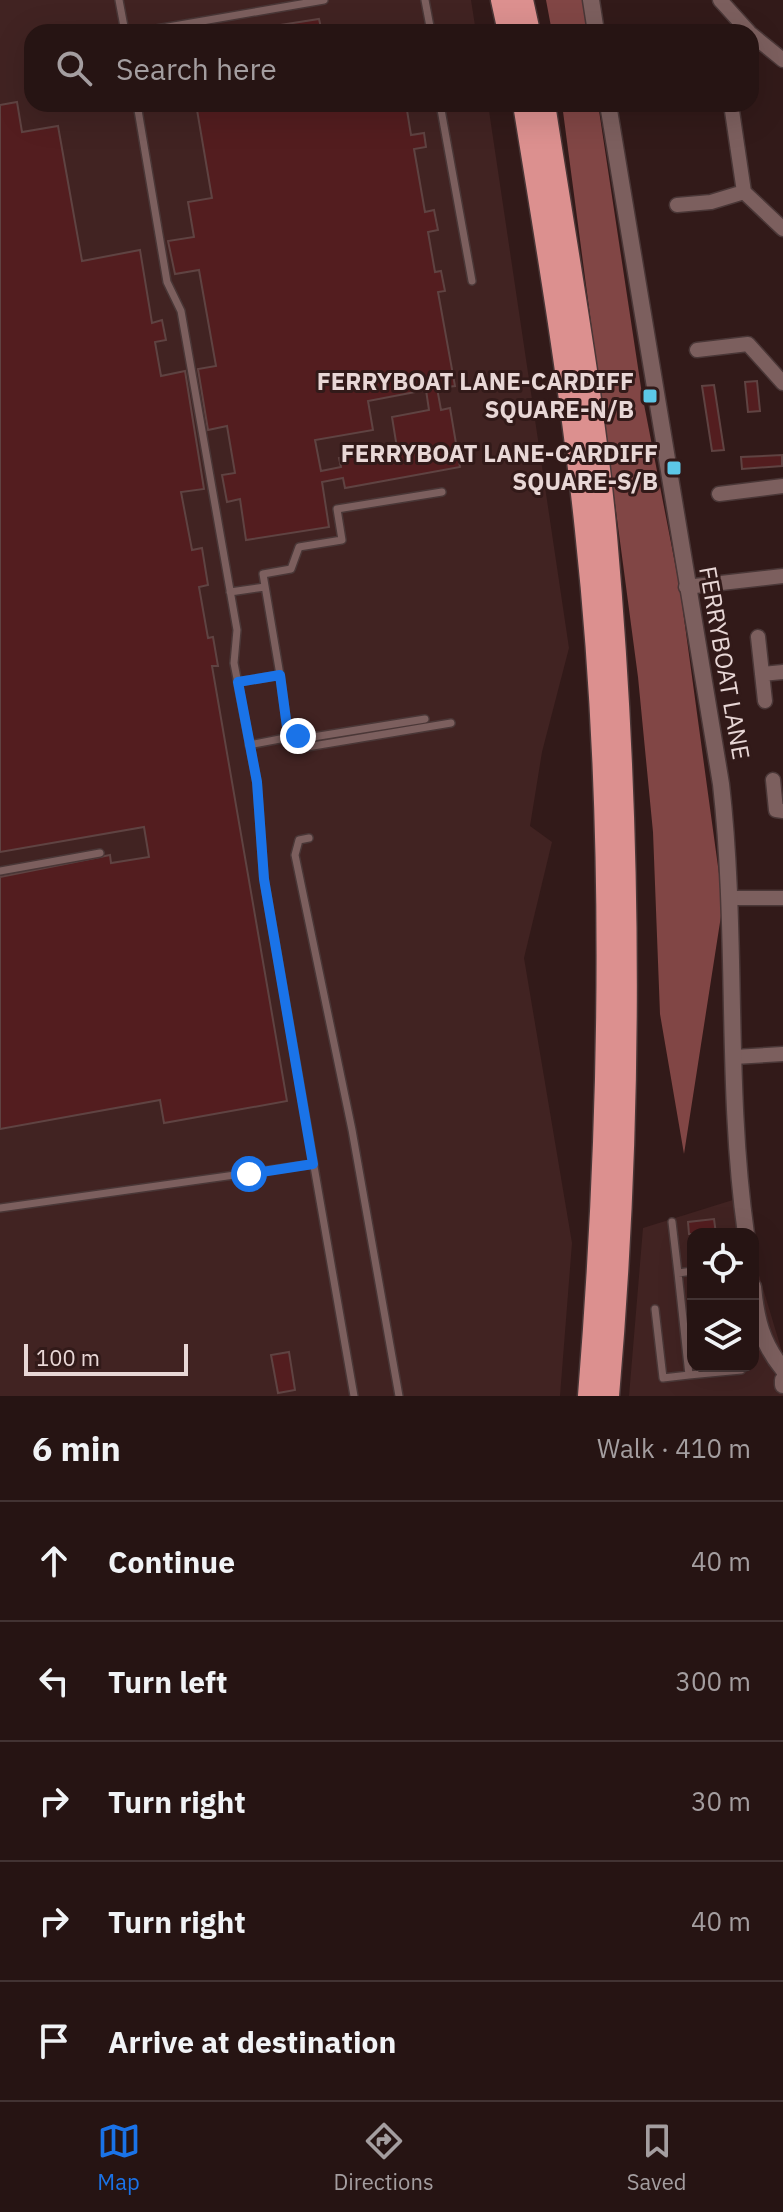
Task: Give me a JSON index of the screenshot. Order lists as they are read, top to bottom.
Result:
{
  "streets": {
    "street": ["FERRYBOAT LANE"]
  },
  "places": {
    "transit": ["FERRYBOAT LANE-CARDIFF SQUARE-N/B", "FERRYBOAT LANE-CARDIFF SQUARE-S/B"]
  },
  "scale_bar": "100 m",
  "page": {
    "search": "Search here",
    "scale": "100 m",
    "heading": ["6 min", "Walk · 410 m"],
    "list": [
      ["Continue", "40 m"],
      ["Turn left", "300 m"],
      ["Turn right", "30 m"],
      ["Turn right", "40 m"],
      "Arrive at destination"
    ],
    "nav": ["Map", "Directions", "Saved"]
  }
}
